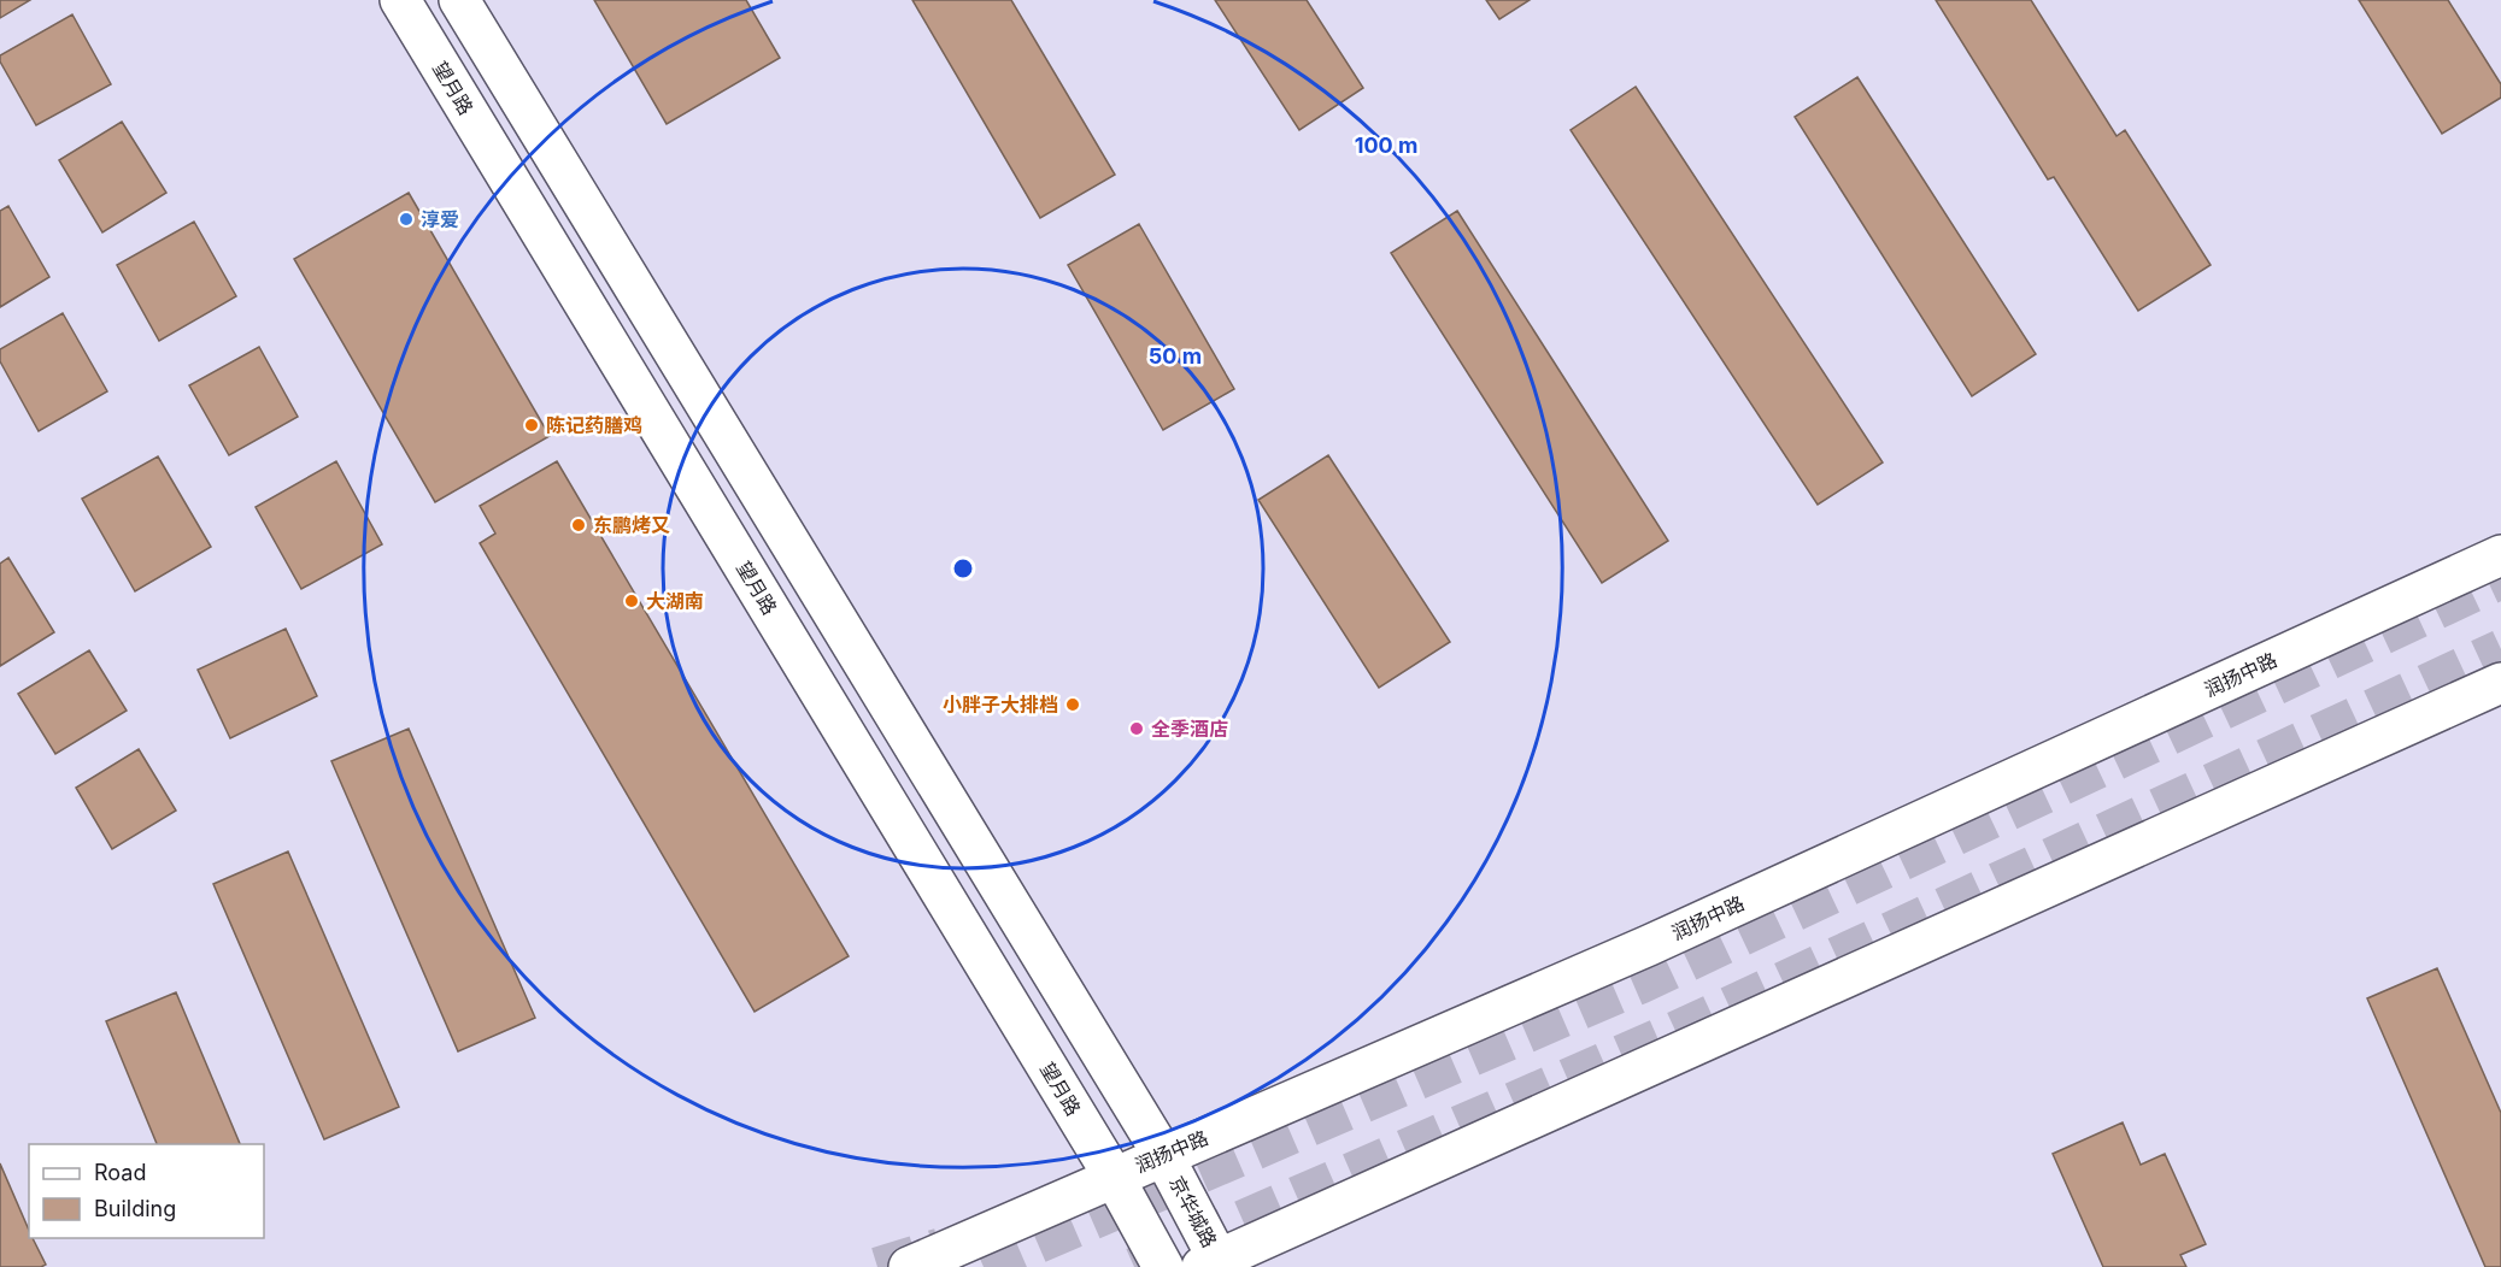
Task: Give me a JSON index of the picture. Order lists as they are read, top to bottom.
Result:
{
  "streets": {
    "main road": ["望月路", "润扬中路", "京华城路"]
  },
  "crossings": [
    ["望月路", "润扬中路"],
    ["润扬中路", "京华城路"]
  ],
  "places": [
    "淳爱",
    "陈记药膳鸡",
    "东鹏烤又",
    "大湖南",
    "小胖子大排档",
    "全季酒店"
  ],
  "legend": ["Road", "Building"],
  "rings": ["100 m", "50 m"]
}
